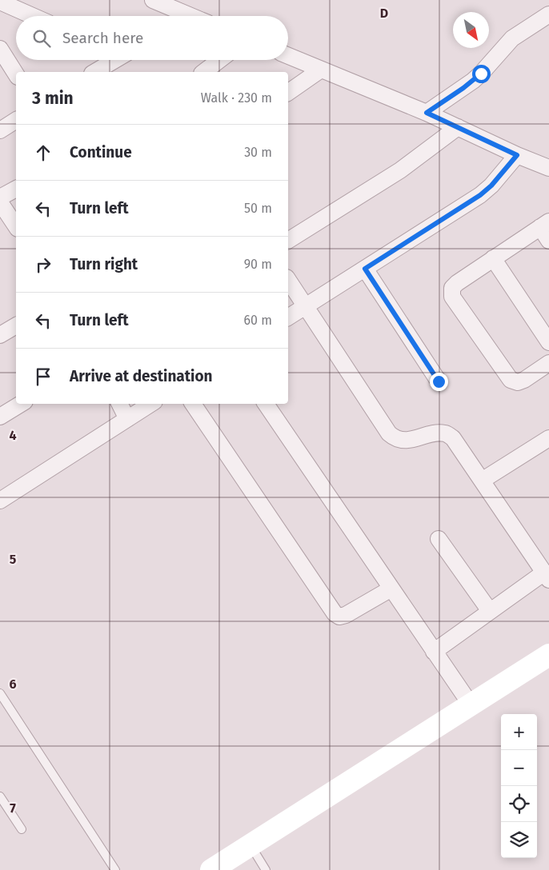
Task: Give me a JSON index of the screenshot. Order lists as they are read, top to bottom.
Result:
{
  "north": "bottom right",
  "page": {
    "search": "Search here",
    "heading": ["3 min", "Walk · 230 m"],
    "list": [
      ["Continue", "30 m"],
      ["Turn left", "50 m"],
      ["Turn right", "90 m"],
      ["Turn left", "60 m"],
      "Arrive at destination"
    ],
    "map_buttons": ["+", "−"]
  },
  "grid": {
    "columns": ["D"],
    "rows": [
      "4",
      "5",
      "6",
      "7"
    ]
  }
}
